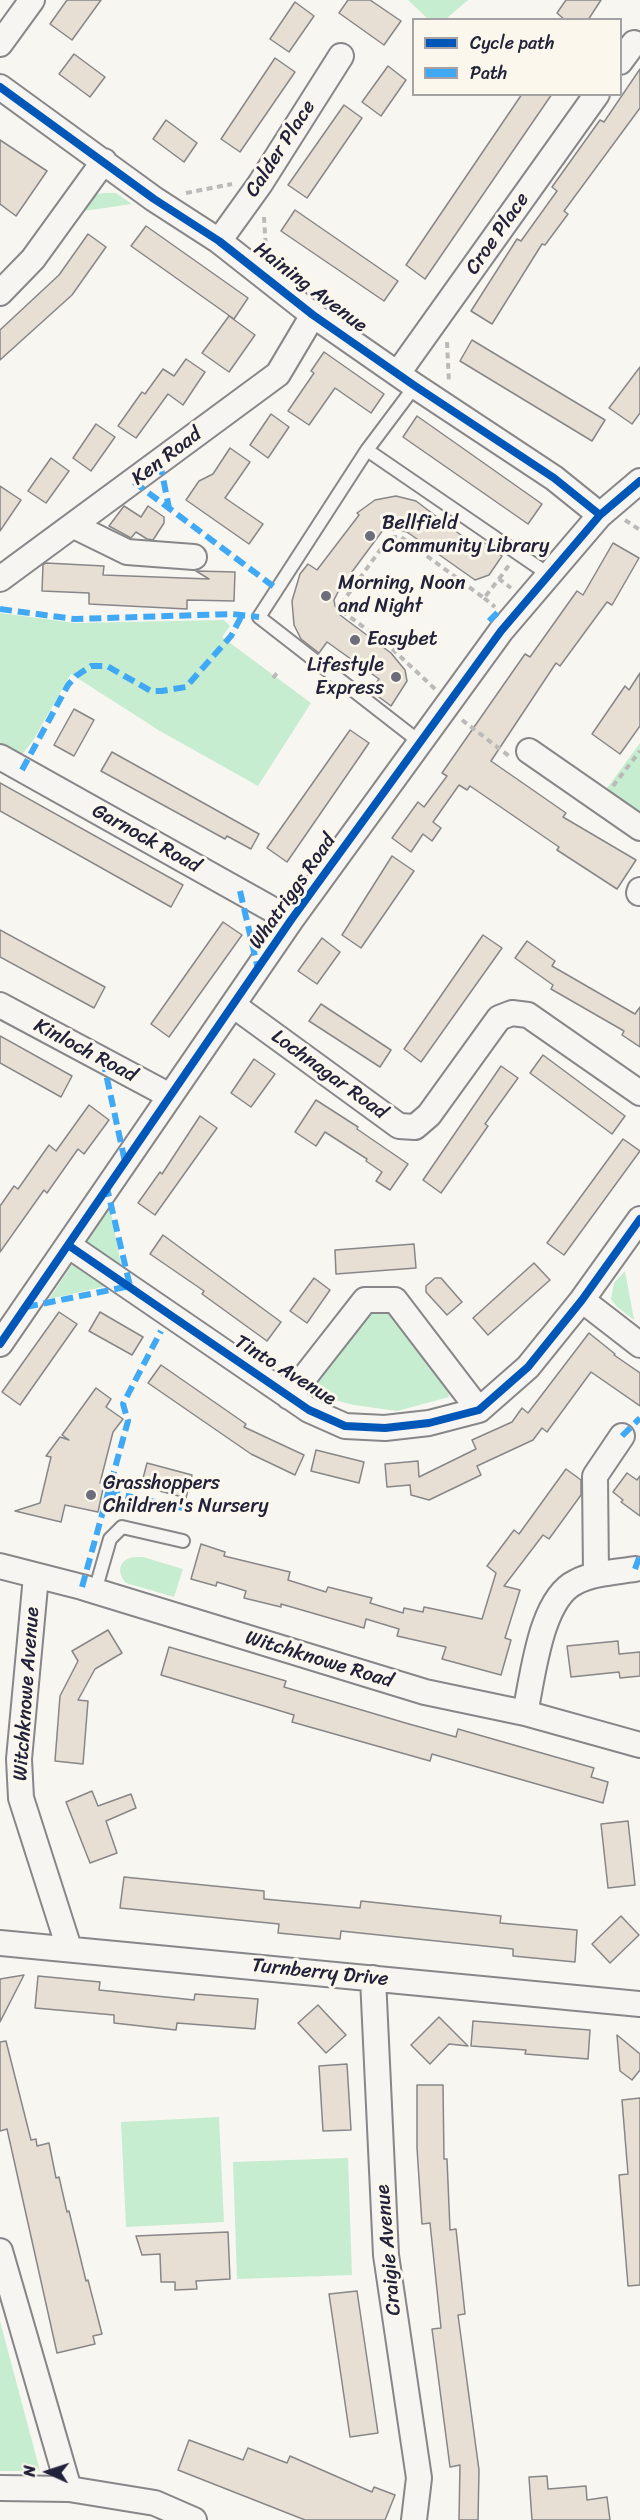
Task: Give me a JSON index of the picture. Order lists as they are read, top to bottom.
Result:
{
  "streets": {
    "street": [
      "Calder Place",
      "Croe Place",
      "Haining Avenue",
      "Ken Road",
      "Garnock Road",
      "Whatriggs Road",
      "Kinloch Road",
      "Lochnagar Road",
      "Tinto Avenue",
      "Witchknowe Road",
      "Witchknowe Avenue",
      "Turnberry Drive",
      "Craigie Avenue"
    ]
  },
  "crossings": [
    ["Calder Place", "Haining Avenue"],
    ["Croe Place", "Haining Avenue"],
    ["Haining Avenue", "Ken Road"],
    ["Haining Avenue", "Whatriggs Road"],
    ["Garnock Road", "Whatriggs Road"],
    ["Whatriggs Road", "Kinloch Road"],
    ["Whatriggs Road", "Lochnagar Road"],
    ["Whatriggs Road", "Tinto Avenue"],
    ["Witchknowe Road", "Witchknowe Avenue"],
    ["Witchknowe Avenue", "Turnberry Drive"],
    ["Turnberry Drive", "Craigie Avenue"]
  ],
  "places": [
    "Bellfield Community Library",
    "Morning, Noon and Night",
    "Easybet",
    "Lifestyle Express",
    "Grasshoppers Children's Nursery"
  ],
  "legend": ["Cycle path", "Path"],
  "north": "left"
}
